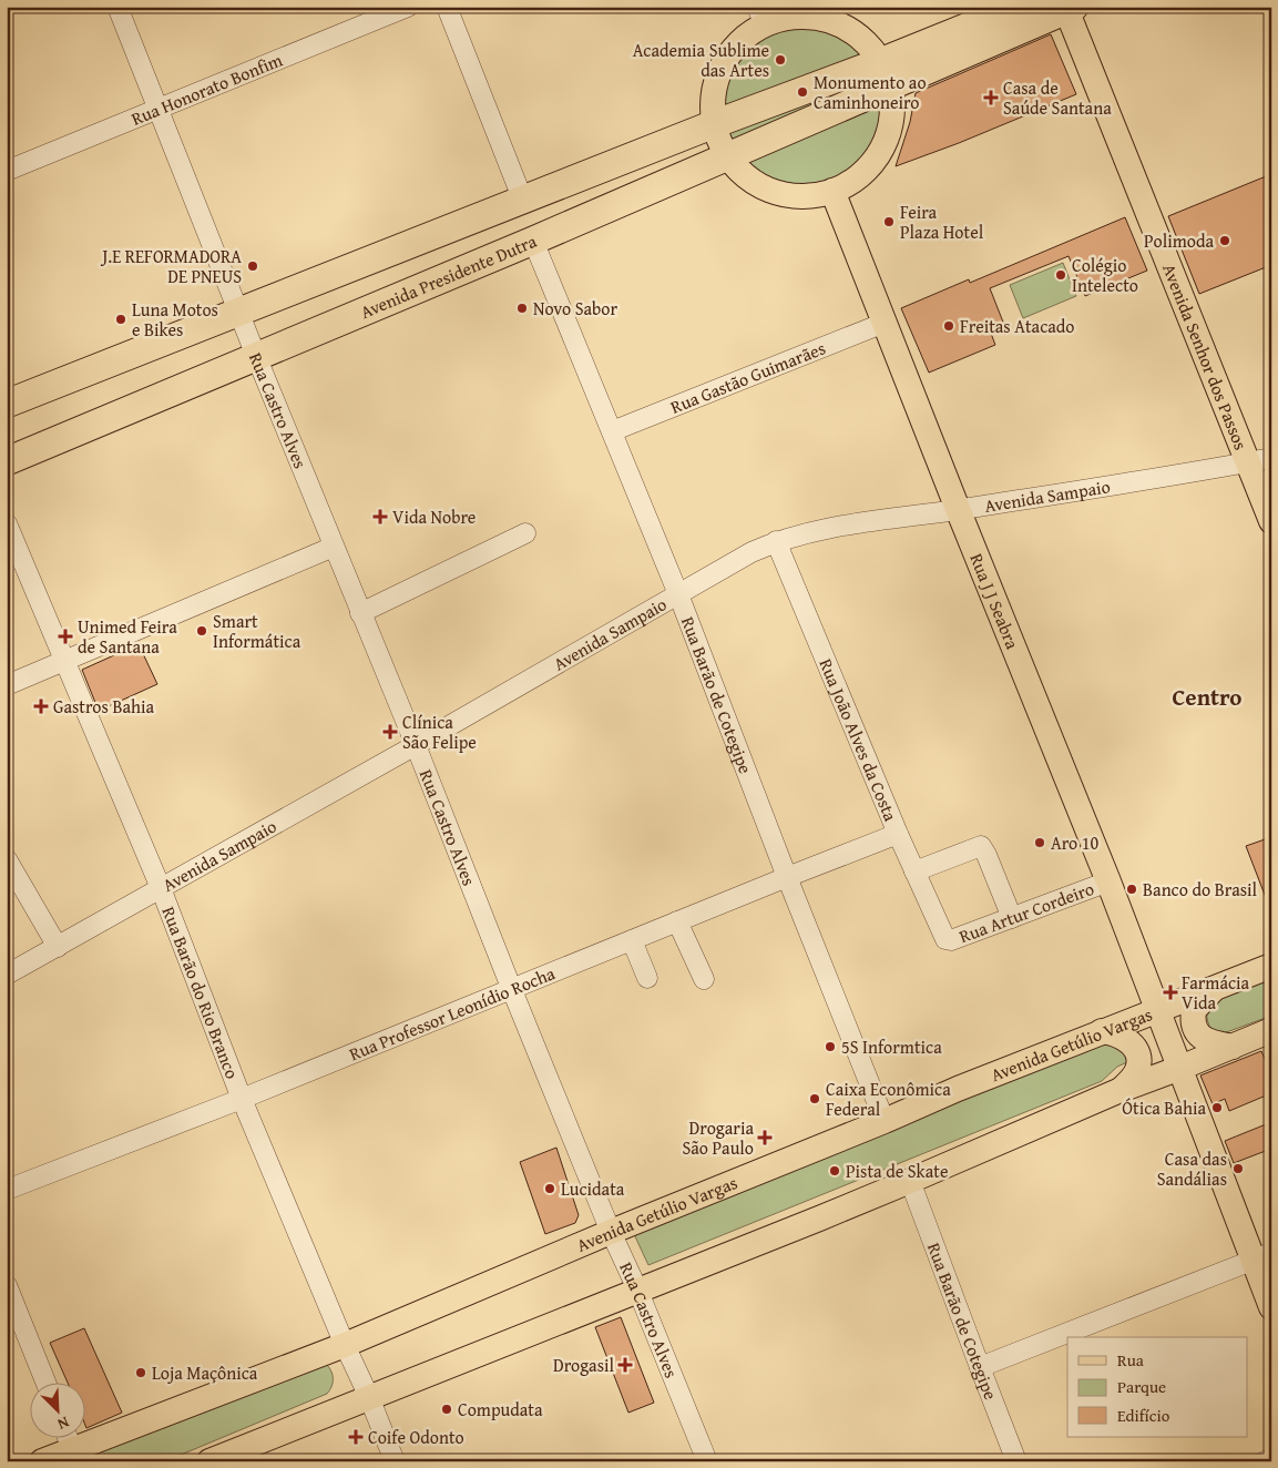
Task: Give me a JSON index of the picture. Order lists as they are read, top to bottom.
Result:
{
  "streets": {
    "highway": ["Avenida Presidente Dutra"],
    "main road": ["Avenida Senhor dos Passos", "Rua J J Seabra", "Avenida Getúlio Vargas"],
    "street": [
      "Rua Honorato Bonfim",
      "Rua Gastão Guimarães",
      "Rua Castro Alves",
      "Avenida Sampaio",
      "Rua Barão de Cotegipe",
      "Rua João Alves da Costa",
      "Rua Artur Cordeiro",
      "Rua Barão do Rio Branco",
      "Rua Professor Leonídio Rocha"
    ]
  },
  "crossings": [
    ["Rua Honorato Bonfim", "Rua Castro Alves"],
    ["Avenida Presidente Dutra", "Avenida Senhor dos Passos"],
    ["Avenida Presidente Dutra", "Rua Castro Alves"],
    ["Avenida Presidente Dutra", "Rua Barão de Cotegipe"],
    ["Avenida Senhor dos Passos", "Avenida Sampaio"],
    ["Rua Gastão Guimarães", "Rua J J Seabra"],
    ["Rua Gastão Guimarães", "Rua Barão de Cotegipe"],
    ["Rua Castro Alves", "Avenida Sampaio"],
    ["Rua Castro Alves", "Rua Professor Leonídio Rocha"],
    ["Rua Castro Alves", "Avenida Getúlio Vargas"],
    ["Avenida Sampaio", "Rua J J Seabra"],
    ["Avenida Sampaio", "Rua Barão de Cotegipe"],
    ["Avenida Sampaio", "Rua João Alves da Costa"],
    ["Avenida Sampaio", "Rua Barão do Rio Branco"],
    ["Rua J J Seabra", "Rua Artur Cordeiro"],
    ["Rua J J Seabra", "Avenida Getúlio Vargas"],
    ["Rua Barão de Cotegipe", "Rua Professor Leonídio Rocha"],
    ["Rua Barão de Cotegipe", "Avenida Getúlio Vargas"],
    ["Rua João Alves da Costa", "Rua Artur Cordeiro"],
    ["Rua João Alves da Costa", "Rua Professor Leonídio Rocha"],
    ["Rua Barão do Rio Branco", "Rua Professor Leonídio Rocha"],
    ["Rua Barão do Rio Branco", "Avenida Getúlio Vargas"]
  ],
  "districts": ["Centro"],
  "places": {
    "other": [
      "Academia Sublime das Artes",
      "Monumento ao Caminhoneiro",
      "Feira Plaza Hotel",
      "Polimoda",
      "J.E REFORMADORA DE PNEUS",
      "Colégio Intelecto",
      "Novo Sabor",
      "Luna Motos e Bikes",
      "Freitas Atacado",
      "Smart Informática",
      "Aro 10",
      "Banco do Brasil",
      "5S Informtica",
      "Caixa Econômica Federal",
      "Ótica Bahia",
      "Casa das Sandálias",
      "Pista de Skate",
      "Lucidata",
      "Loja Maçônica",
      "Compudata"
    ],
    "health": [
      "Casa de Saúde Santana",
      "Vida Nobre",
      "Unimed Feira de Santana",
      "Gastros Bahia",
      "Clínica São Felipe",
      "Farmácia Vida",
      "Drogaria São Paulo",
      "Drogasil",
      "Coife Odonto"
    ]
  },
  "legend": ["Rua", "Parque", "Edifício"],
  "north": "bottom right"
}
